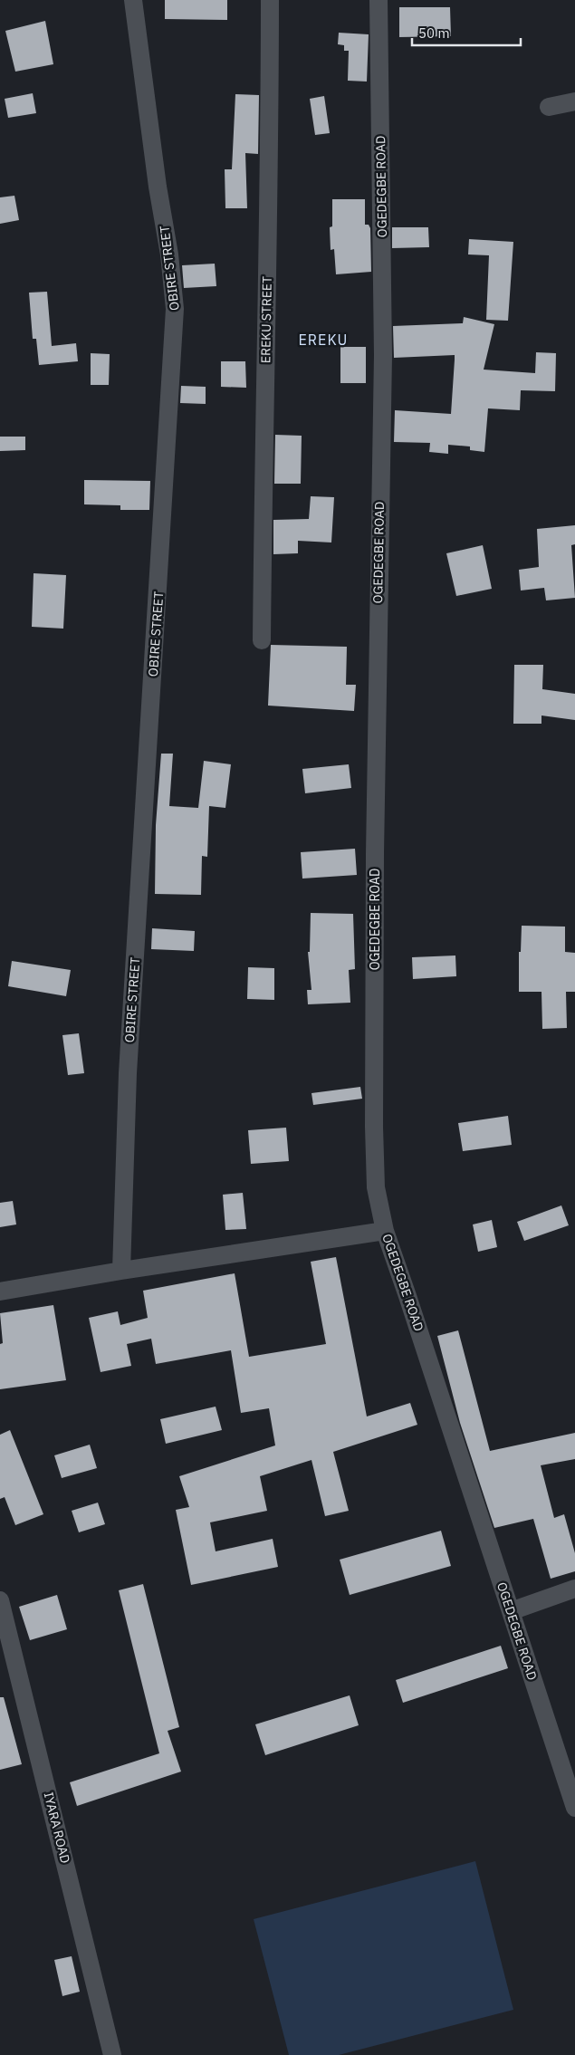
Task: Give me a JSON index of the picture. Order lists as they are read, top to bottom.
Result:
{
  "streets": {
    "street": [
      "OGEDEGBE ROAD",
      "OBIRE STREET",
      "EREKU STREET",
      "IYARA ROAD"
    ]
  },
  "districts": ["EREKU"],
  "scale_bar": "50 m"
}
